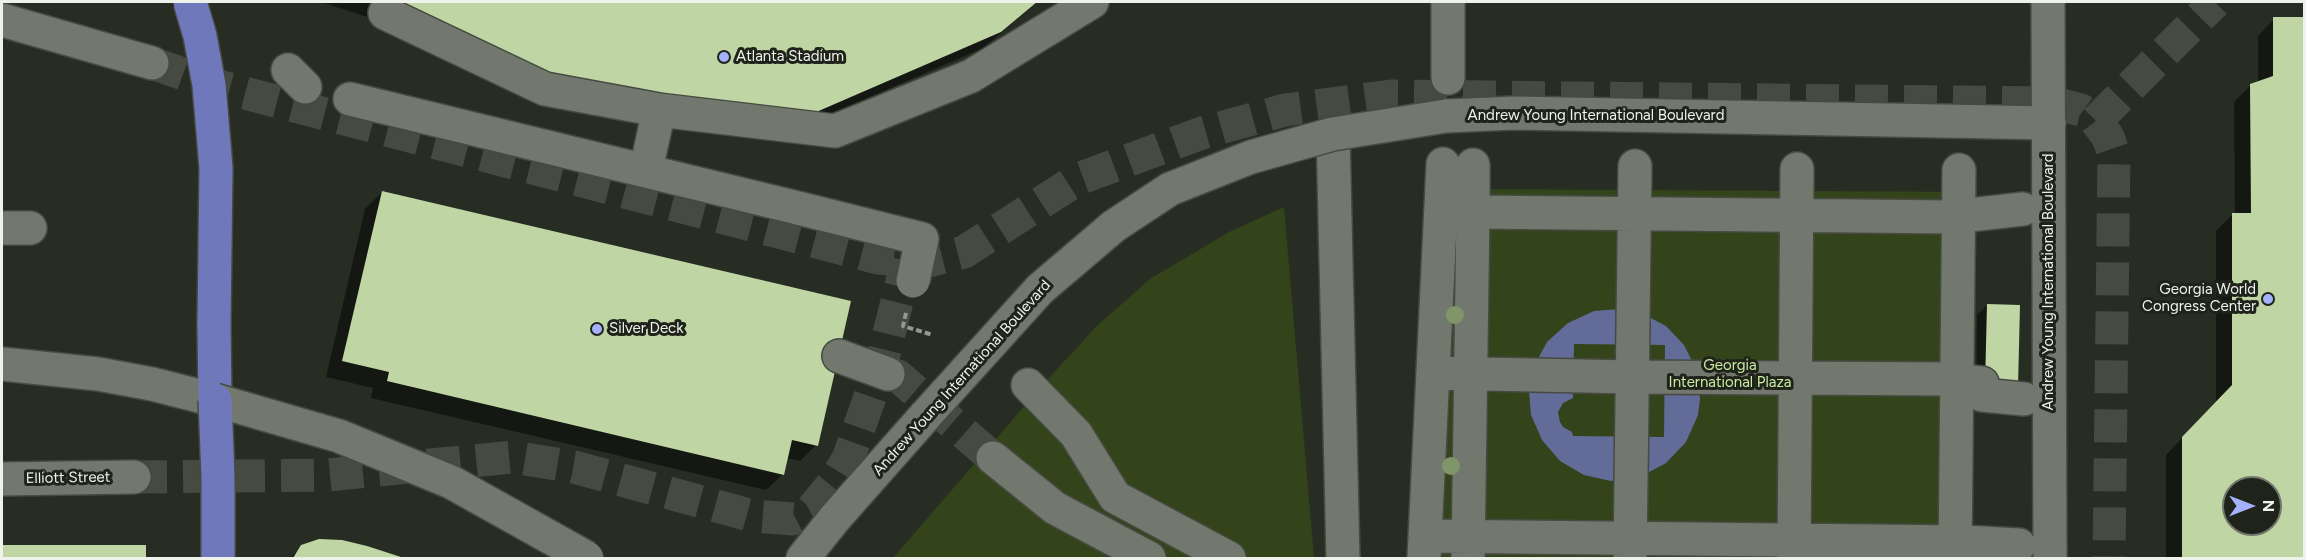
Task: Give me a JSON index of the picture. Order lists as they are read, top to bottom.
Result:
{
  "streets": {
    "street": ["Andrew Young International Boulevard", "Elliott Street"]
  },
  "parks": ["Georgia International Plaza"],
  "places": ["Atlanta Stadium", "Georgia World Congress Center", "Silver Deck"],
  "north": "right"
}
